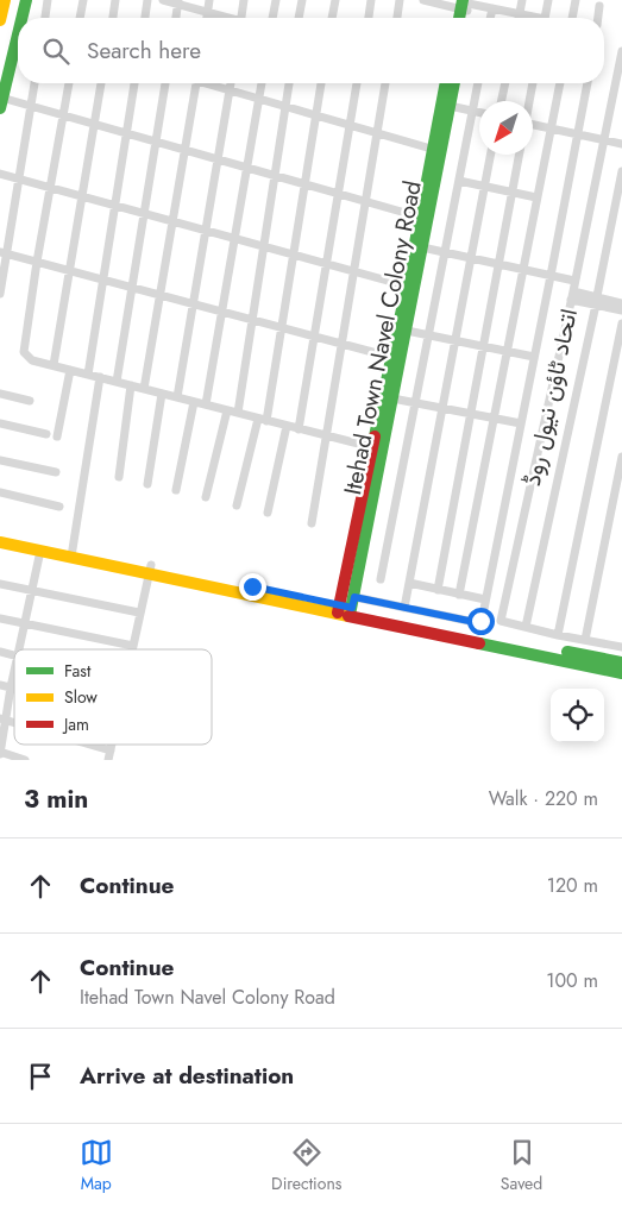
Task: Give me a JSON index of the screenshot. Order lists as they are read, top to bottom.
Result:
{
  "streets": {
    "main road": ["Itehad Town Navel Colony Road"],
    "street": ["اتحاد ٹاؤن نیول روڈ"]
  },
  "legend": ["Fast", "Slow", "Jam"],
  "north": "bottom left",
  "page": {
    "search": "Search here",
    "heading": ["3 min", "Walk · 220 m"],
    "list": [
      ["Continue", "120 m"],
      ["Continue", "Itehad Town Navel Colony Road", "100 m"],
      "Arrive at destination"
    ],
    "nav": ["Map", "Directions", "Saved"]
  }
}
